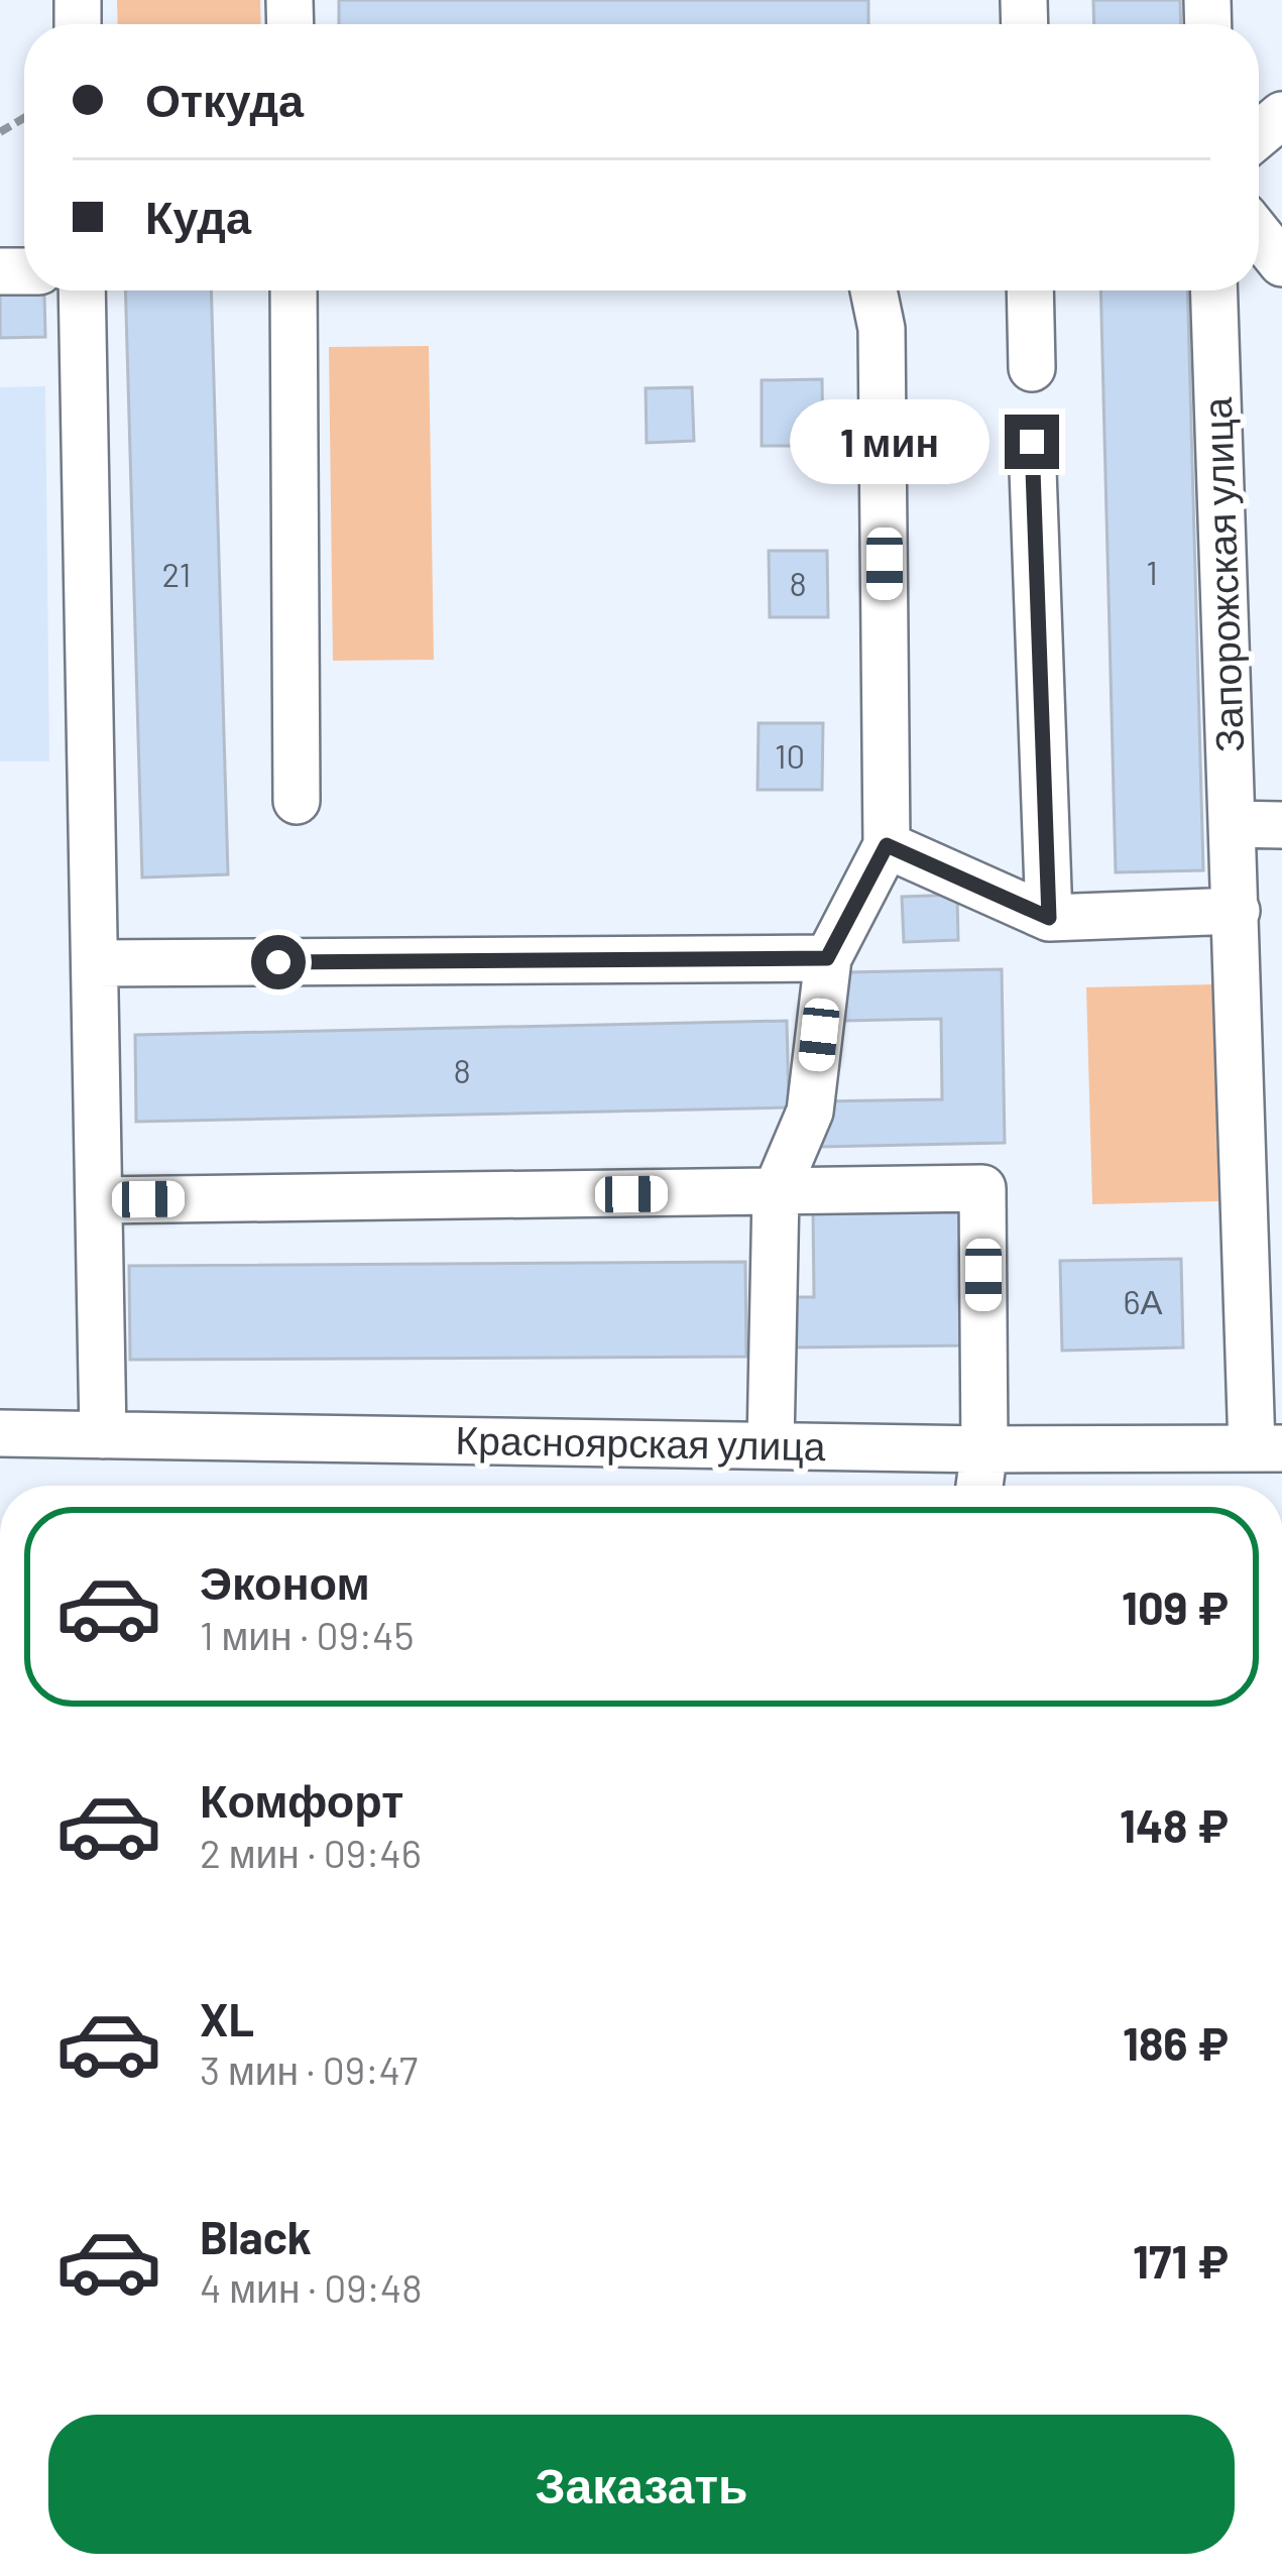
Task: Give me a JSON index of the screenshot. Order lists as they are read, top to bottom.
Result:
{
  "streets": {
    "street": ["Запорожская улица", "Красноярская улица"]
  },
  "crossings": [
    ["Запорожская улица", "Красноярская улица"]
  ],
  "house_numbers": [
    "1",
    "21",
    "8",
    "10",
    "8",
    "6А"
  ],
  "page": {
    "banner": ["Откуда", "Куда"],
    "bubble": "1 мин",
    "list": [
      {
        "name": "Эконом",
        "note": "1 мин · 09:45",
        "value": "109 ₽"
      },
      {
        "name": "Комфорт",
        "note": "2 мин · 09:46",
        "value": "148 ₽"
      },
      {
        "name": "XL",
        "note": "3 мин · 09:47",
        "value": "186 ₽"
      },
      {
        "name": "Black",
        "note": "4 мин · 09:48",
        "value": "171 ₽"
      }
    ],
    "buttons": "Заказать"
  }
}
